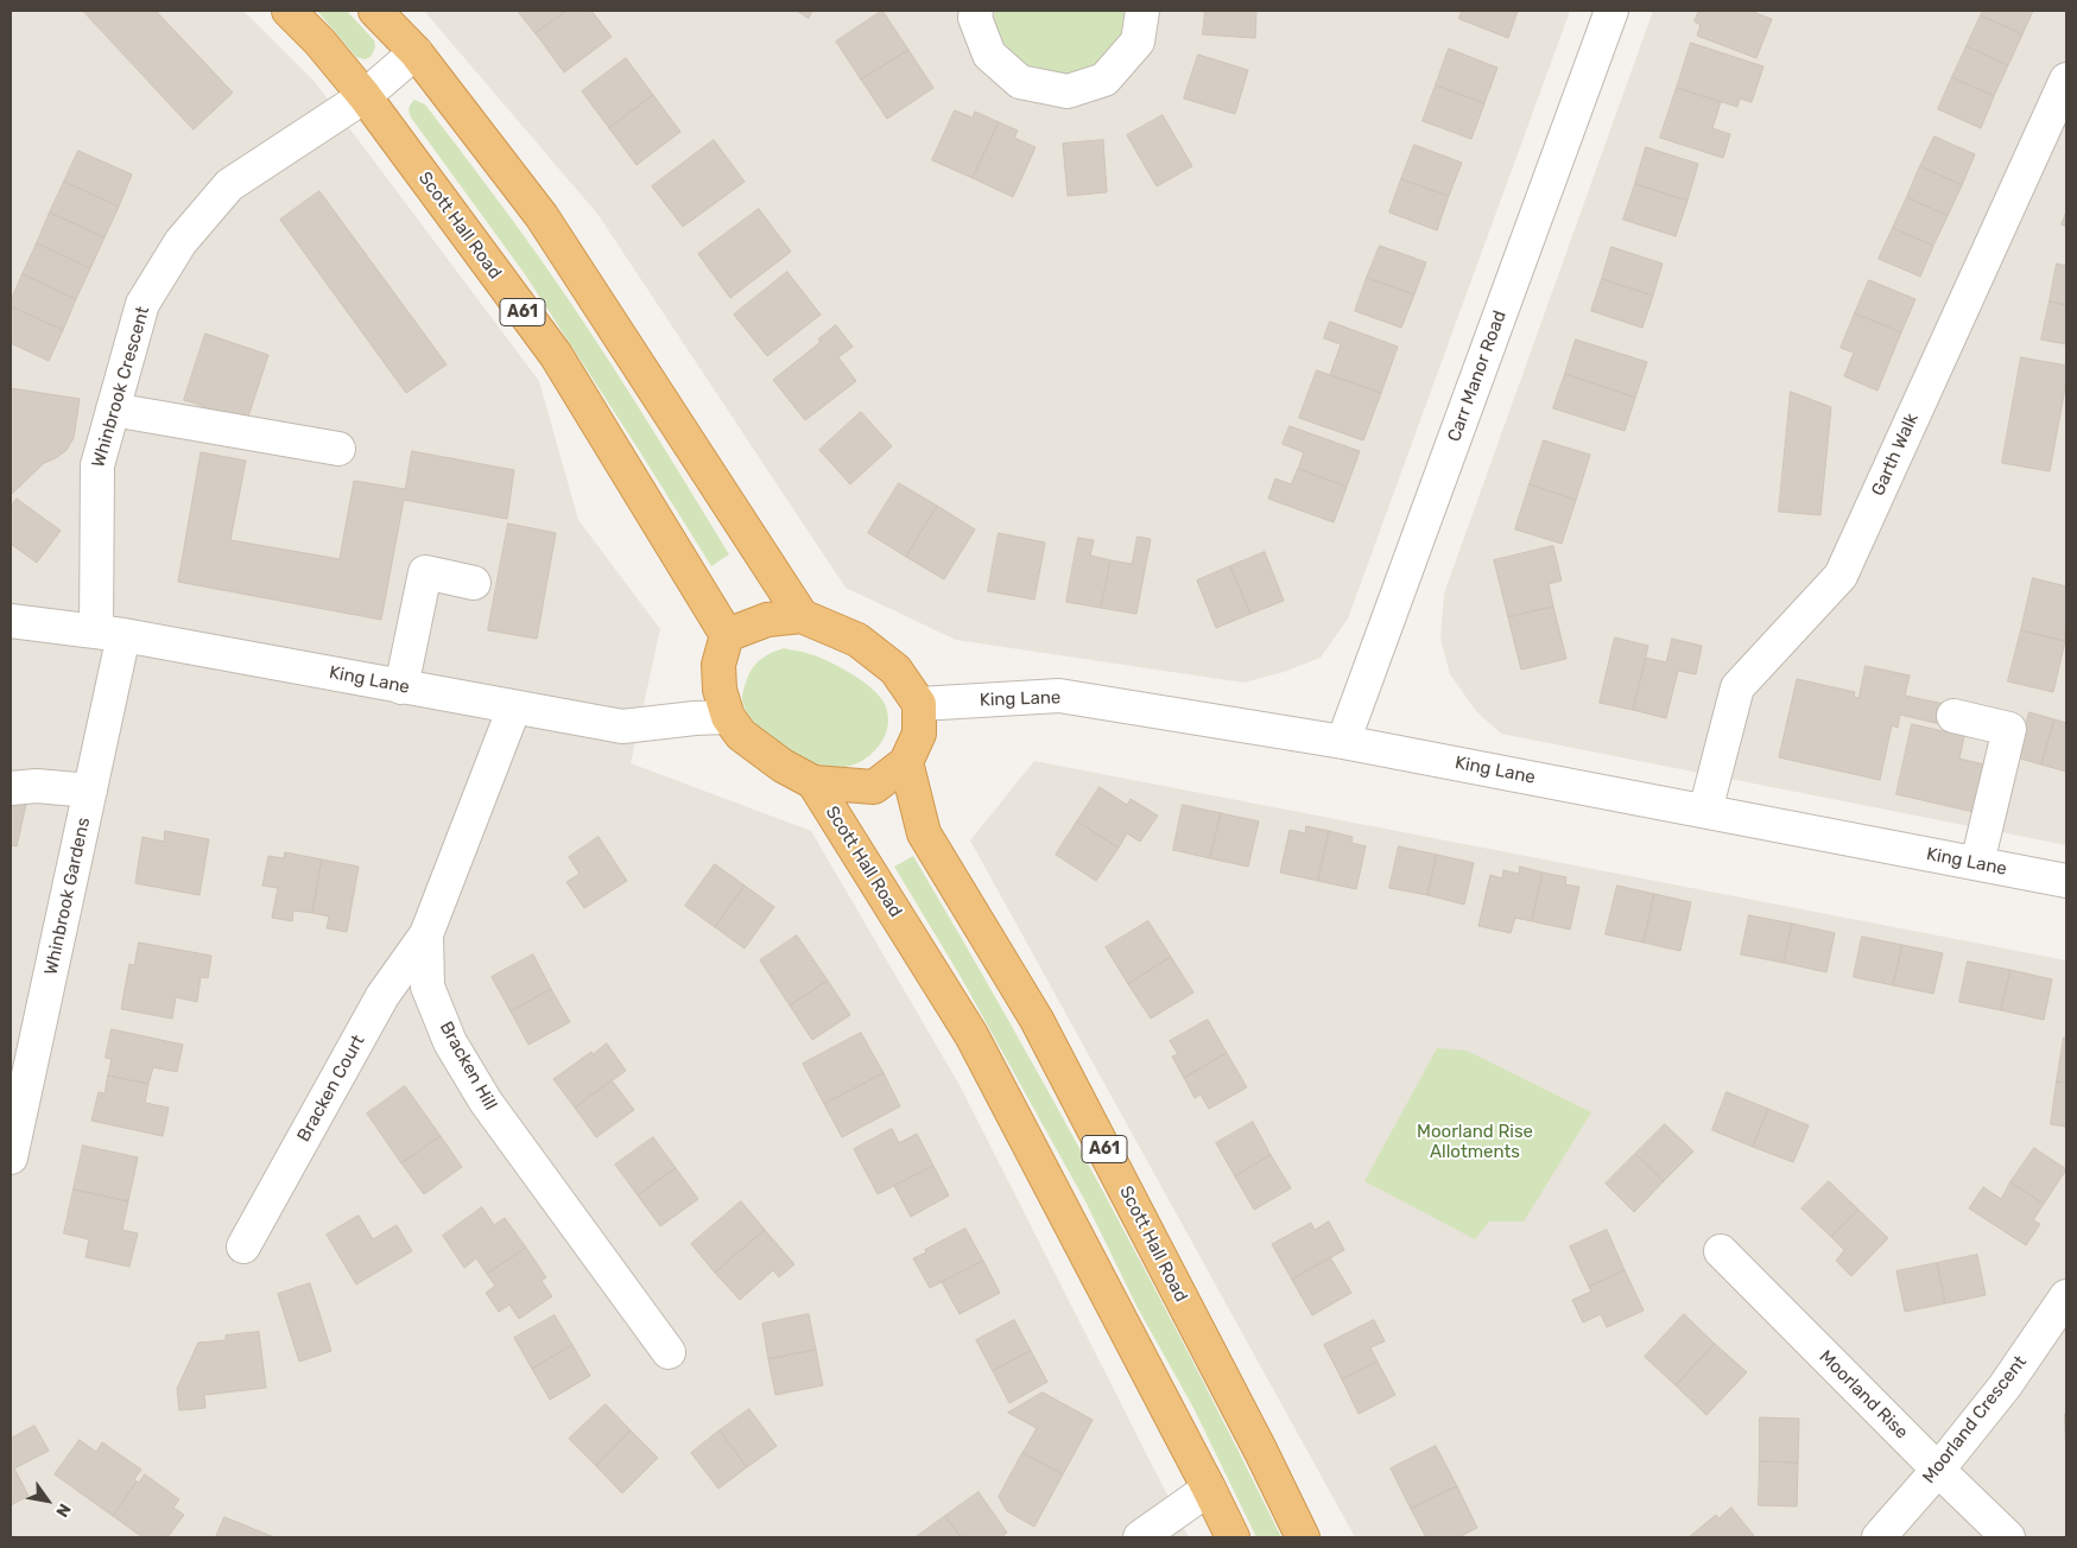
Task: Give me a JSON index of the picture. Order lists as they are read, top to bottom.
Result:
{
  "streets": {
    "highway": ["Scott Hall Road", "A61"],
    "street": [
      "Carr Manor Road",
      "Whinbrook Crescent",
      "Garth Walk",
      "King Lane",
      "Whinbrook Gardens",
      "Bracken Hill",
      "Bracken Court",
      "Moorland Rise",
      "Moorland Crescent"
    ]
  },
  "crossings": [
    ["Scott Hall Road", "Whinbrook Crescent"],
    ["Scott Hall Road", "King Lane"],
    ["Carr Manor Road", "King Lane"],
    ["Whinbrook Crescent", "King Lane"],
    ["Whinbrook Crescent", "Whinbrook Gardens"],
    ["Garth Walk", "King Lane"],
    ["King Lane", "Whinbrook Gardens"],
    ["King Lane", "Bracken Hill"],
    ["Bracken Hill", "Bracken Court"],
    ["Moorland Rise", "Moorland Crescent"]
  ],
  "parks": ["Moorland Rise Allotments"],
  "north": "bottom right"
}
